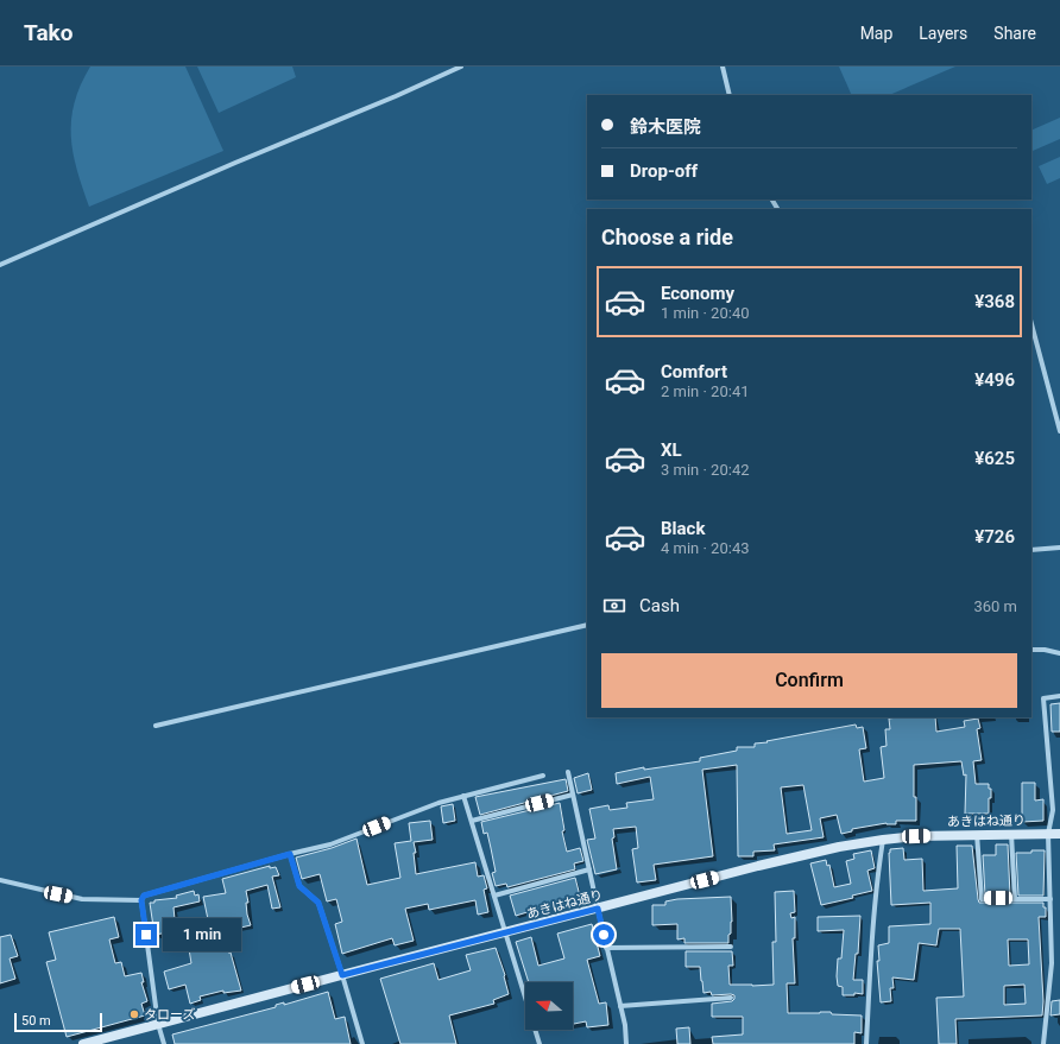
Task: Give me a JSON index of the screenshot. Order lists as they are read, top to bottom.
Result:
{
  "streets": {
    "street": ["あきはね通り"]
  },
  "places": ["タローズ"],
  "scale_bar": "50 m",
  "north": "left",
  "page": {
    "header": "Tako",
    "nav": ["Map", "Layers", "Share"],
    "banner": ["鈴木医院", "Drop-off"],
    "heading": "Choose a ride",
    "list": [
      {
        "name": "Economy",
        "note": "1 min · 20:40",
        "value": "¥368"
      },
      {
        "name": "Comfort",
        "note": "2 min · 20:41",
        "value": "¥496"
      },
      {
        "name": "XL",
        "note": "3 min · 20:42",
        "value": "¥625"
      },
      {
        "name": "Black",
        "note": "4 min · 20:43",
        "value": "¥726"
      }
    ],
    "pay": ["Cash", "360 m"],
    "buttons": "Confirm",
    "bubble": "1 min",
    "scale": "50 m"
  }
}
